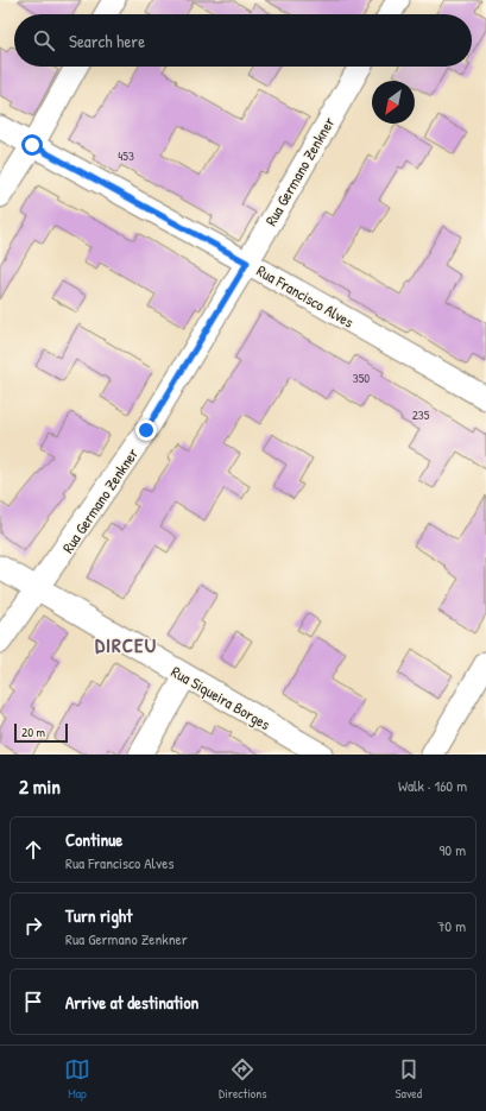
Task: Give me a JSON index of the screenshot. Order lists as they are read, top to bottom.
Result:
{
  "streets": {
    "street": ["Rua Germano Zenkner", "Rua Francisco Alves", "Rua Siqueira Borges"]
  },
  "crossings": [
    ["Rua Germano Zenkner", "Rua Francisco Alves"],
    ["Rua Germano Zenkner", "Rua Siqueira Borges"]
  ],
  "districts": ["DIRCEU"],
  "house_numbers": ["453", "350", "235"],
  "scale_bar": "20 m",
  "north": "bottom left",
  "page": {
    "search": "Search here",
    "scale": "20 m",
    "heading": ["2 min", "Walk · 160 m"],
    "list": [
      ["Continue", "Rua Francisco Alves", "90 m"],
      ["Turn right", "Rua Germano Zenkner", "70 m"],
      "Arrive at destination"
    ],
    "nav": ["Map", "Directions", "Saved"]
  }
}
